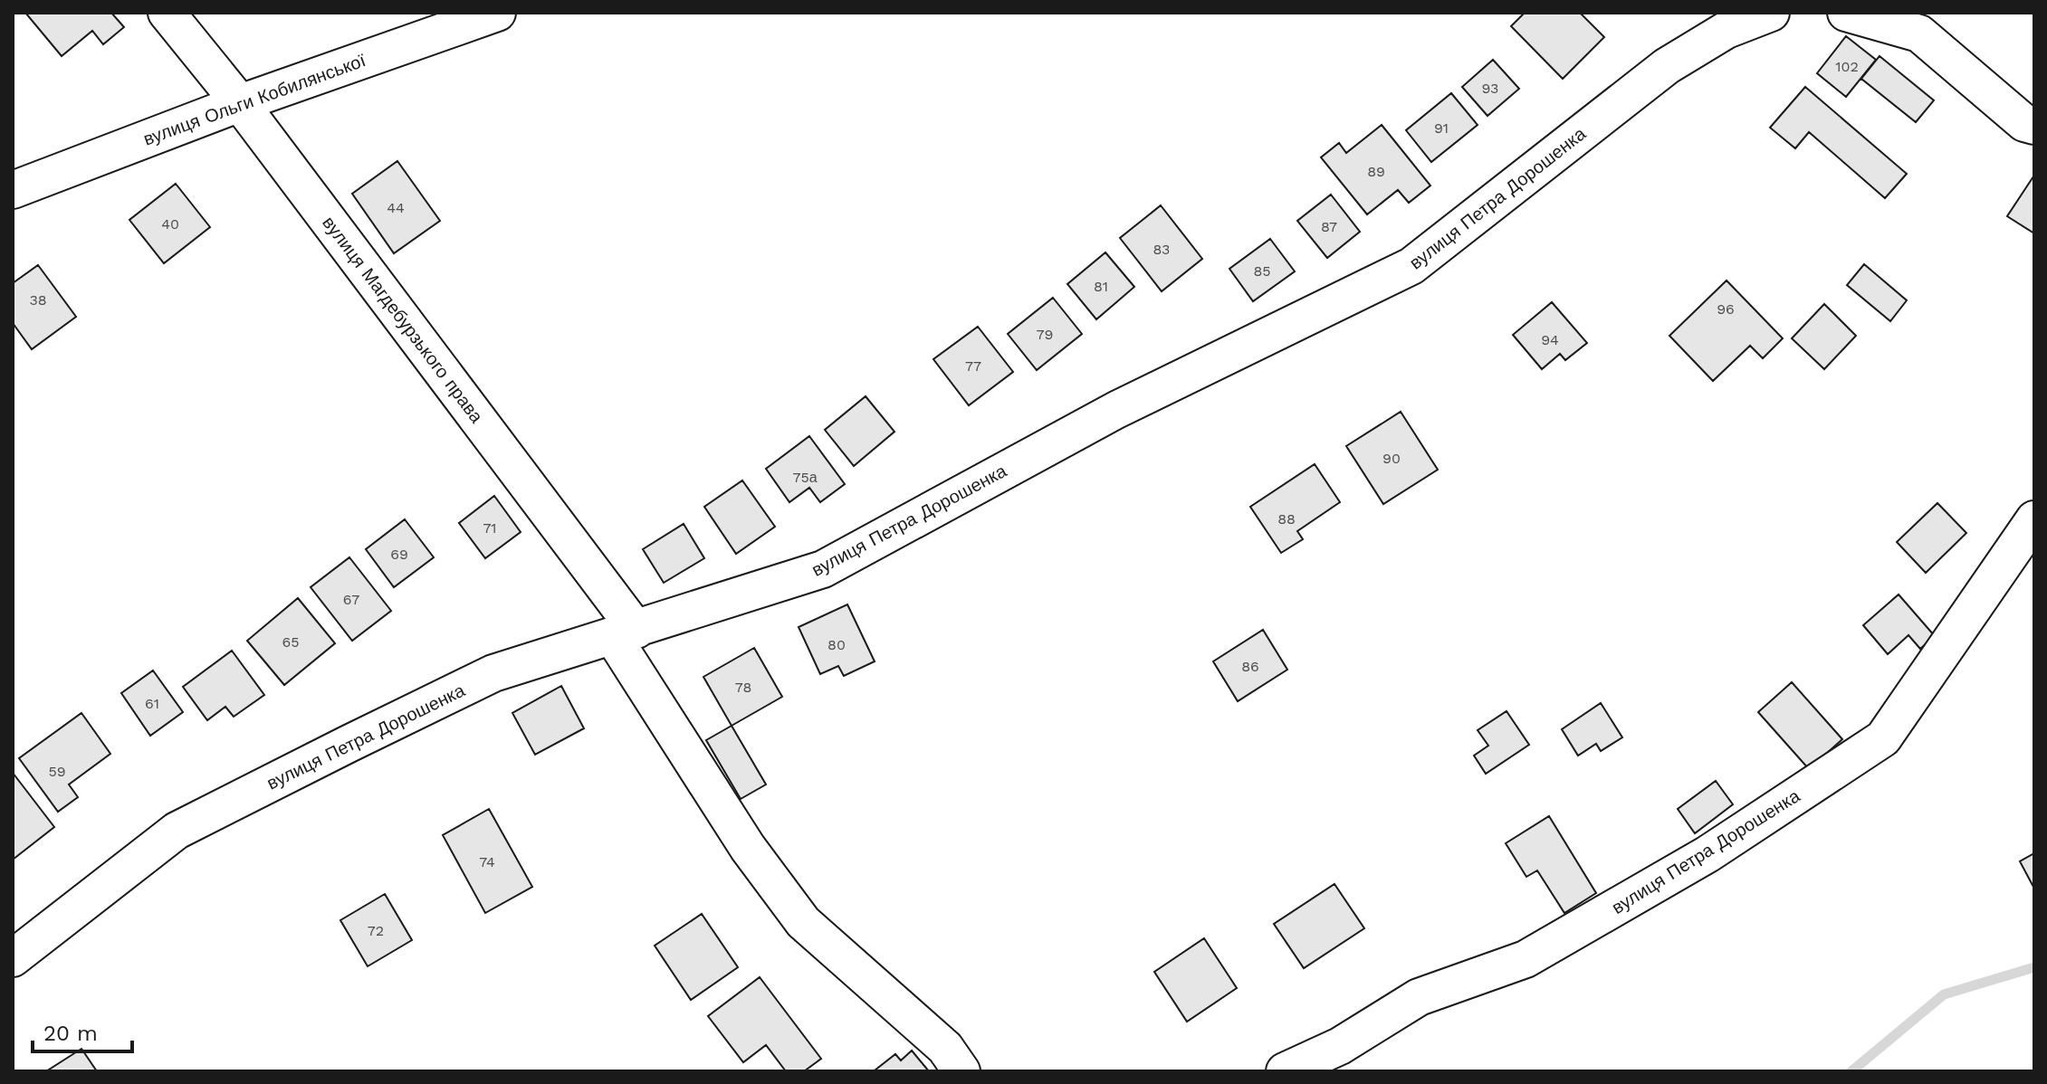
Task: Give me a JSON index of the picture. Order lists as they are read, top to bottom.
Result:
{
  "streets": {
    "street": ["вулиця Ольги Кобилянської", "вулиця Петра Дорошенка", "вулиця Магдебурзького права"]
  },
  "crossings": [
    ["вулиця Ольги Кобилянської", "вулиця Магдебурзького права"],
    ["вулиця Петра Дорошенка", "вулиця Магдебурзького права"]
  ],
  "house_numbers": [
    "102",
    "93",
    "91",
    "89",
    "44",
    "40",
    "87",
    "83",
    "85",
    "81",
    "38",
    "96",
    "79",
    "94",
    "77",
    "90",
    "75а",
    "88",
    "71",
    "69",
    "67",
    "65",
    "80",
    "86",
    "78",
    "61",
    "59",
    "74",
    "72"
  ],
  "scale_bar": "20 m"
}
